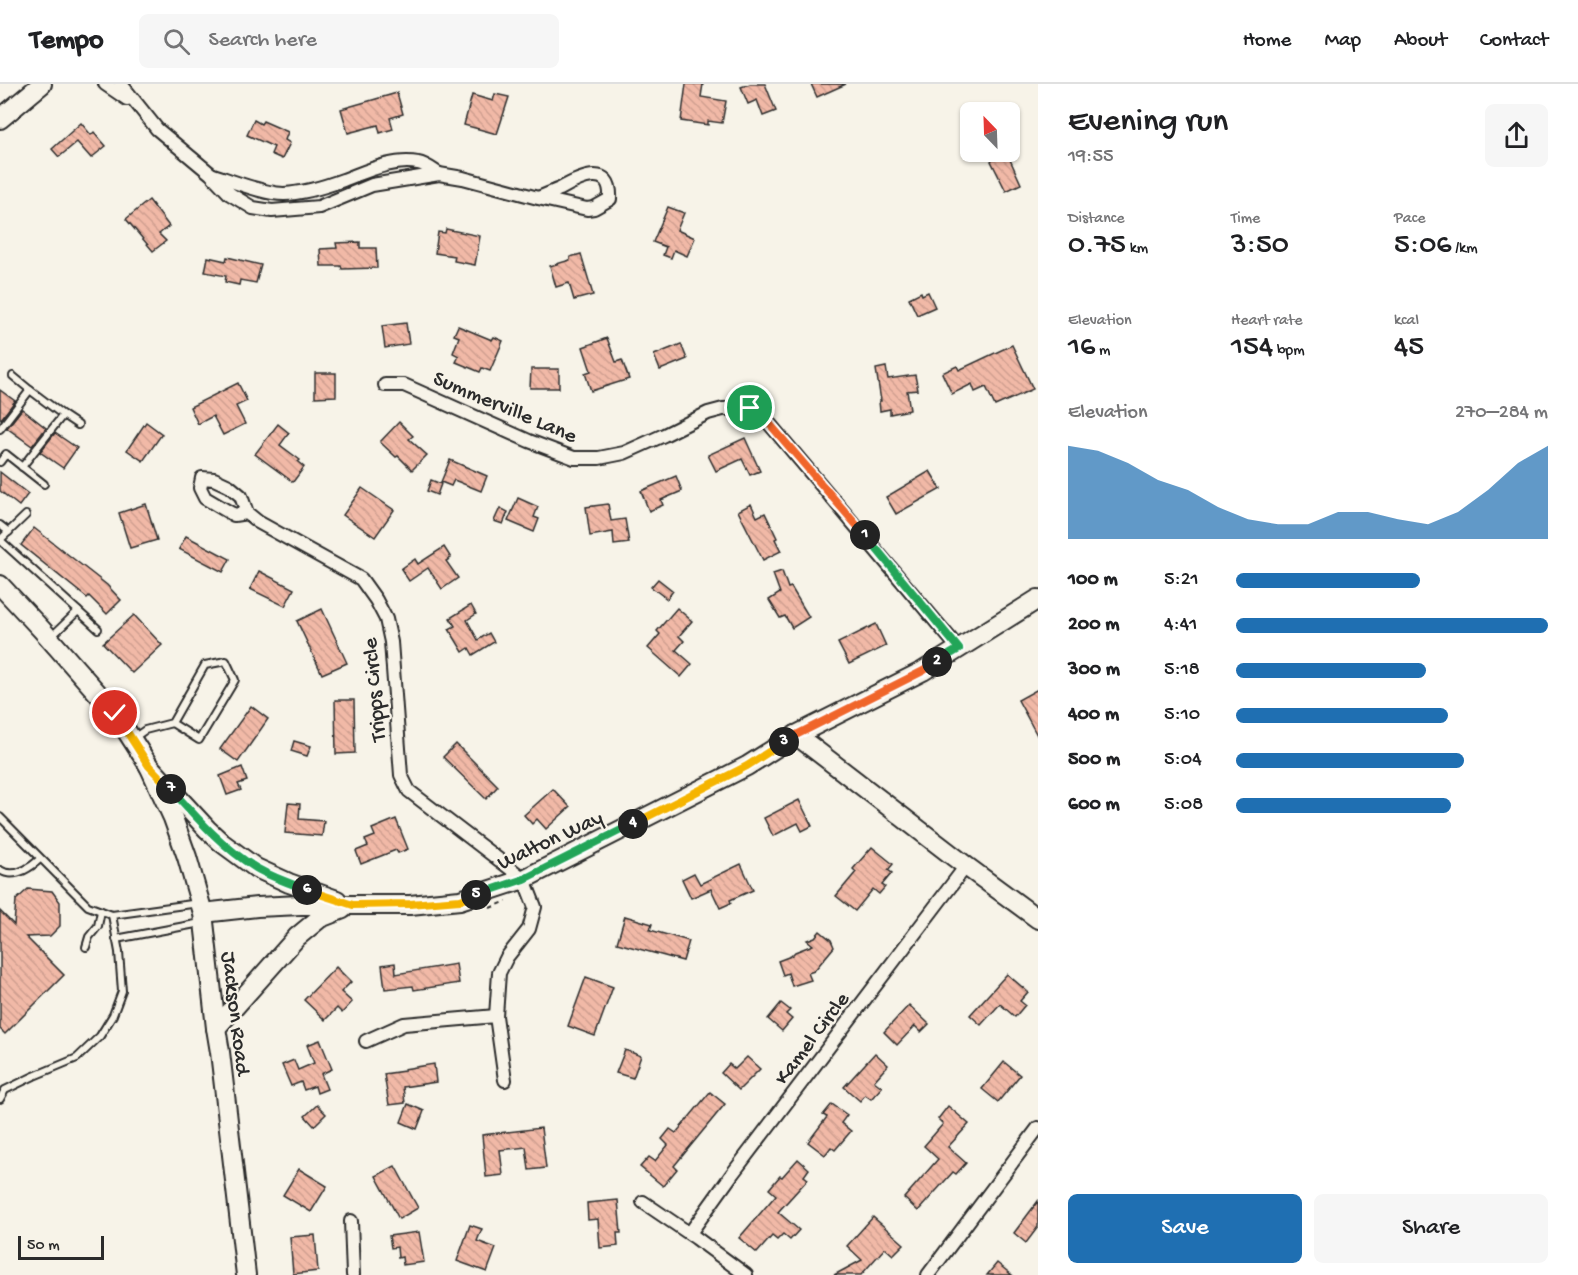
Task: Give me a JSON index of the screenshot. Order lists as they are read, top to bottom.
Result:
{
  "streets": {
    "main road": ["Walton Way", "Jackson Road"],
    "street": ["Summerville Lane", "Tripps Circle", "Kamel Circle"]
  },
  "crossings": [
    ["Summerville Lane", "Walton Way"],
    ["Tripps Circle", "Walton Way"],
    ["Walton Way", "Jackson Road"]
  ],
  "scale_bar": "50 m",
  "north": "top left",
  "page": {
    "header": "Tempo",
    "search": "Search here",
    "nav": [
      "Home",
      "Map",
      "About",
      "Contact"
    ],
    "heading": ["Evening run", "19:55"],
    "stats": [
      ["Distance", "0.75 km"],
      ["Time", "3:50"],
      ["Pace", "5:06 /km"],
      ["Elevation", "16 m"],
      ["Heart rate", "154 bpm"],
      ["kcal", "45"]
    ],
    "chart": ["Elevation", "270–284 m"],
    "pins": [
      "1",
      "2",
      "3",
      "7",
      "4",
      "6",
      "5"
    ],
    "list": [
      {
        "name": "100 m",
        "note": "5:21"
      },
      {
        "name": "200 m",
        "note": "4:41"
      },
      {
        "name": "300 m",
        "note": "5:18"
      },
      {
        "name": "400 m",
        "note": "5:10"
      },
      {
        "name": "500 m",
        "note": "5:04"
      },
      {
        "name": "600 m",
        "note": "5:08"
      }
    ],
    "buttons": ["Save", "Share"],
    "scale": "50 m"
  }
}
